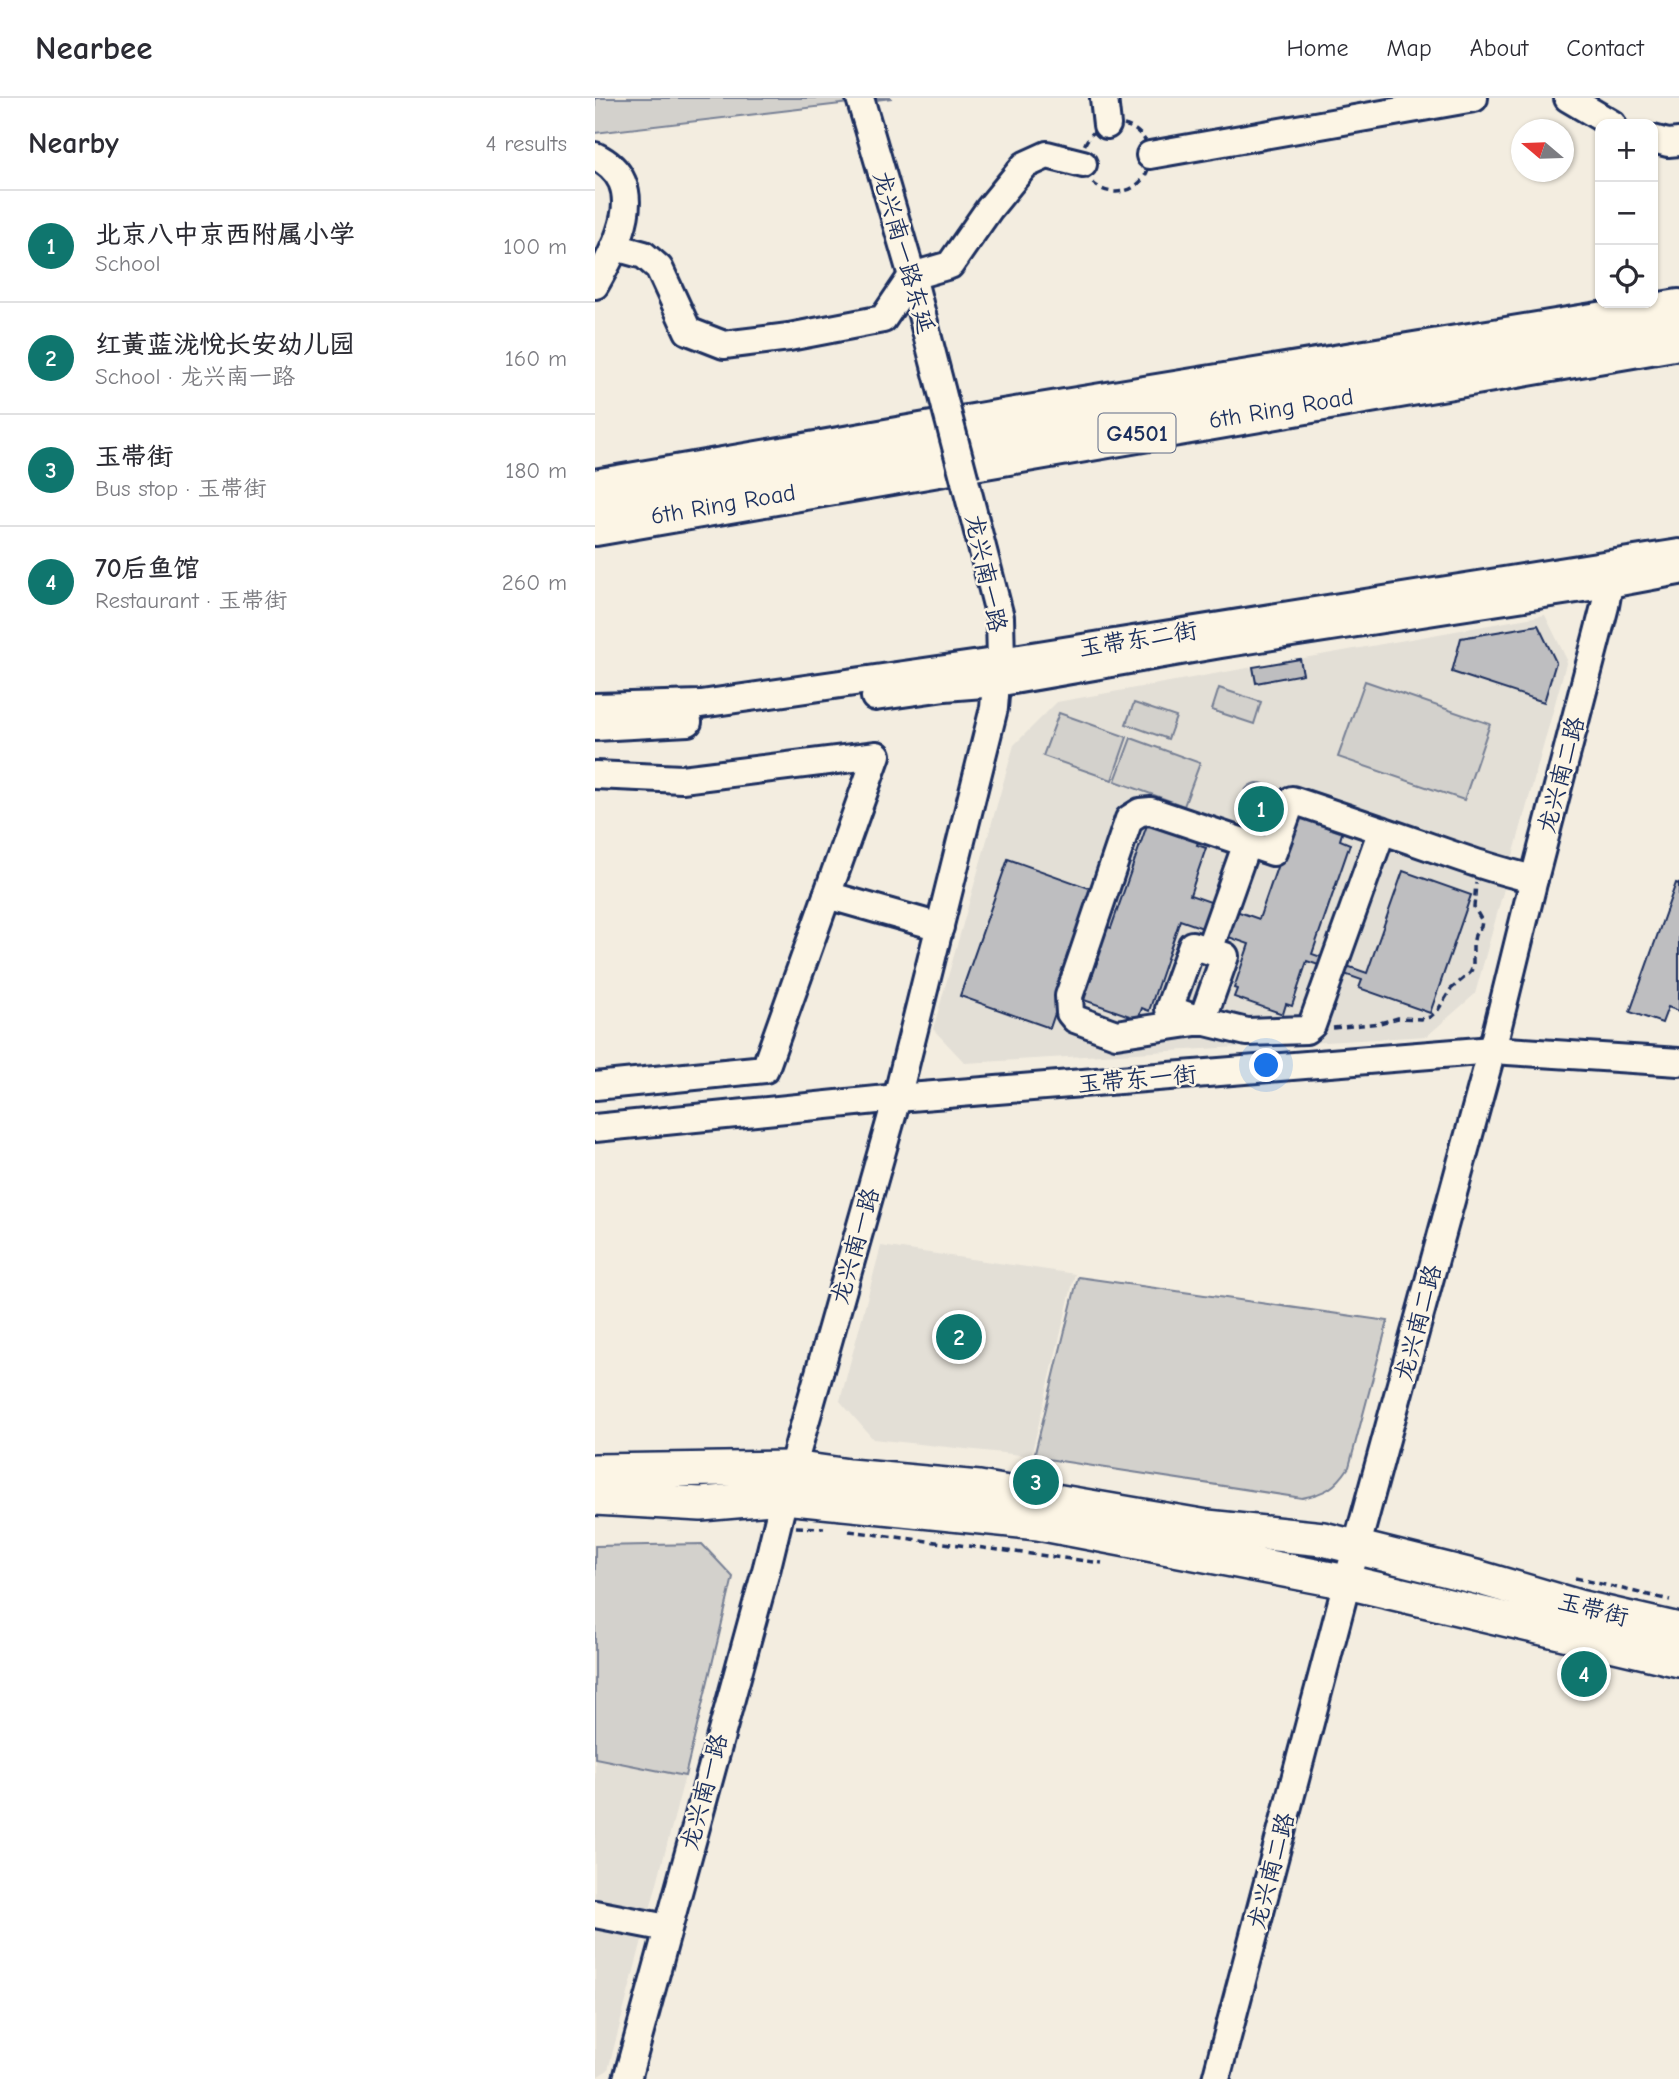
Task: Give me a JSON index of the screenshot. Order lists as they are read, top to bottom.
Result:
{
  "streets": {
    "highway": ["6th Ring Road", "G4501"],
    "main road": ["玉带街"],
    "street": [
      "龙兴南一路东延",
      "龙兴南一路",
      "玉带东二街",
      "龙兴南二路",
      "玉带东一街"
    ]
  },
  "crossings": [
    ["龙兴南一路东延", "龙兴南一路"],
    ["龙兴南一路", "玉带东二街"],
    ["龙兴南一路", "玉带东一街"],
    ["龙兴南一路", "玉带街"],
    ["玉带东二街", "龙兴南二路"],
    ["龙兴南二路", "玉带东一街"],
    ["龙兴南二路", "玉带街"]
  ],
  "north": "left",
  "page": {
    "header": "Nearbee",
    "nav": [
      "Home",
      "Map",
      "About",
      "Contact"
    ],
    "heading": ["Nearby", "4 results"],
    "map_buttons": ["+", "−"],
    "list": [
      {
        "mark": "1",
        "name": "北京八中京西附属小学",
        "note": "School",
        "value": "100 m"
      },
      {
        "mark": "2",
        "name": "红黄蓝泷悦长安幼儿园",
        "note": "School · 龙兴南一路",
        "value": "160 m"
      },
      {
        "mark": "3",
        "name": "玉带街",
        "note": "Bus stop · 玉带街",
        "value": "180 m"
      },
      {
        "mark": "4",
        "name": "70后鱼馆",
        "note": "Restaurant · 玉带街",
        "value": "260 m"
      }
    ],
    "pins": [
      "1",
      "2",
      "3",
      "4"
    ]
  }
}
